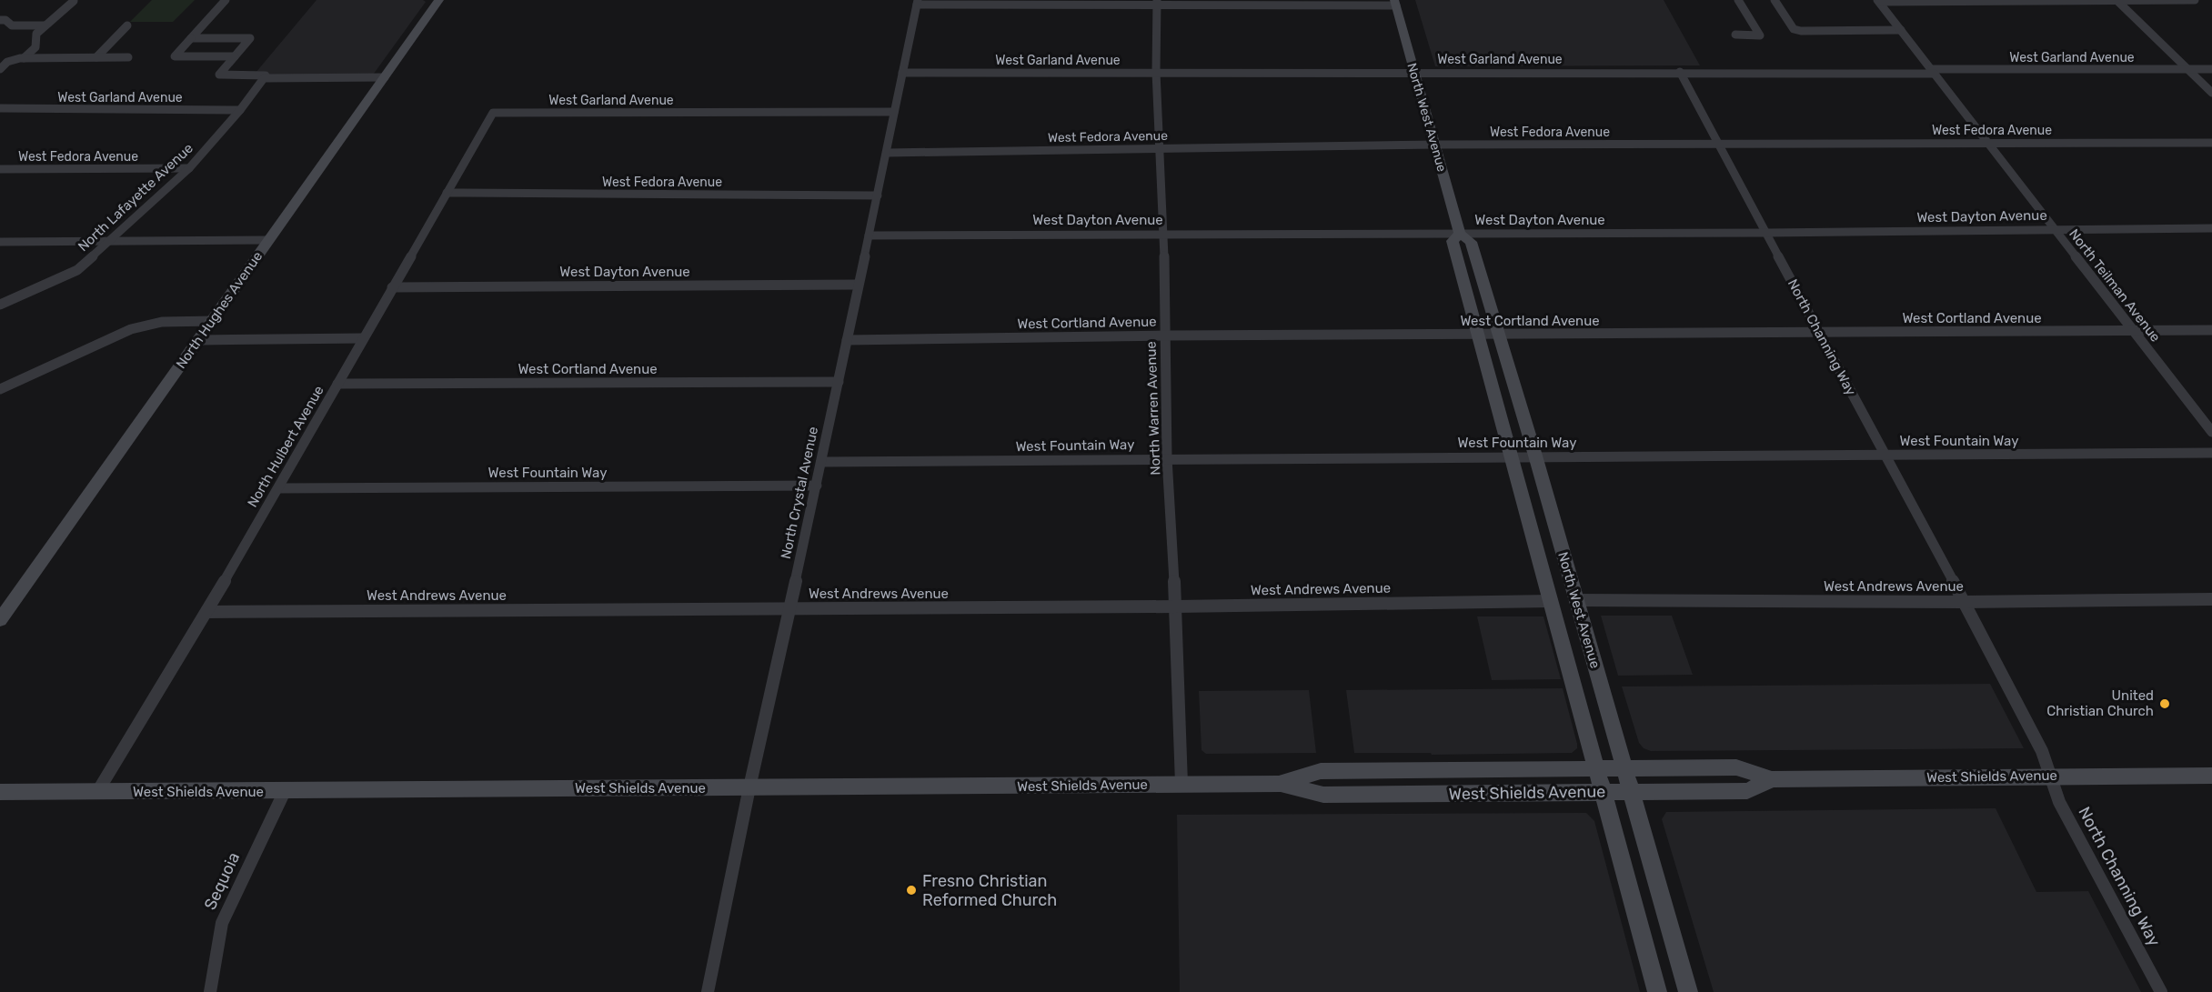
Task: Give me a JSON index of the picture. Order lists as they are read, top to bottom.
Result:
{
  "streets": {
    "main road": ["North West Avenue", "North Hughes Avenue", "West Shields Avenue"],
    "street": [
      "West Garland Avenue",
      "West Fedora Avenue",
      "North Lafayette Avenue",
      "West Dayton Avenue",
      "North Teilman Avenue",
      "West Cortland Avenue",
      "North Channing Way",
      "North Warren Avenue",
      "West Fountain Way",
      "North Hulbert Avenue",
      "North Crystal Avenue",
      "West Andrews Avenue",
      "Sequoia"
    ]
  },
  "crossings": [
    ["West Garland Avenue", "North West Avenue"],
    ["West Garland Avenue", "North Lafayette Avenue"],
    ["West Garland Avenue", "North Teilman Avenue"],
    ["West Garland Avenue", "North Channing Way"],
    ["West Garland Avenue", "North Warren Avenue"],
    ["West Garland Avenue", "North Hulbert Avenue"],
    ["West Garland Avenue", "North Crystal Avenue"],
    ["North West Avenue", "West Fedora Avenue"],
    ["North West Avenue", "West Dayton Avenue"],
    ["North West Avenue", "West Cortland Avenue"],
    ["North West Avenue", "West Fountain Way"],
    ["North West Avenue", "West Andrews Avenue"],
    ["North West Avenue", "West Shields Avenue"],
    ["West Fedora Avenue", "North Lafayette Avenue"],
    ["West Fedora Avenue", "North Teilman Avenue"],
    ["West Fedora Avenue", "North Channing Way"],
    ["West Fedora Avenue", "North Warren Avenue"],
    ["West Fedora Avenue", "North Hulbert Avenue"],
    ["West Fedora Avenue", "North Crystal Avenue"],
    ["West Dayton Avenue", "North Teilman Avenue"],
    ["West Dayton Avenue", "North Channing Way"],
    ["West Dayton Avenue", "North Warren Avenue"],
    ["West Dayton Avenue", "North Hulbert Avenue"],
    ["West Dayton Avenue", "North Crystal Avenue"],
    ["North Teilman Avenue", "West Cortland Avenue"],
    ["West Cortland Avenue", "North Channing Way"],
    ["West Cortland Avenue", "North Warren Avenue"],
    ["West Cortland Avenue", "North Hulbert Avenue"],
    ["West Cortland Avenue", "North Crystal Avenue"],
    ["North Channing Way", "West Fountain Way"],
    ["North Channing Way", "West Andrews Avenue"],
    ["North Channing Way", "West Shields Avenue"],
    ["North Warren Avenue", "West Fountain Way"],
    ["North Warren Avenue", "West Andrews Avenue"],
    ["North Warren Avenue", "West Shields Avenue"],
    ["West Fountain Way", "North Hulbert Avenue"],
    ["West Fountain Way", "North Crystal Avenue"],
    ["North Hulbert Avenue", "West Andrews Avenue"],
    ["North Hulbert Avenue", "West Shields Avenue"],
    ["North Crystal Avenue", "West Andrews Avenue"],
    ["North Crystal Avenue", "West Shields Avenue"],
    ["West Shields Avenue", "Sequoia"]
  ],
  "places": ["United Christian Church", "Fresno Christian Reformed Church"]
}
